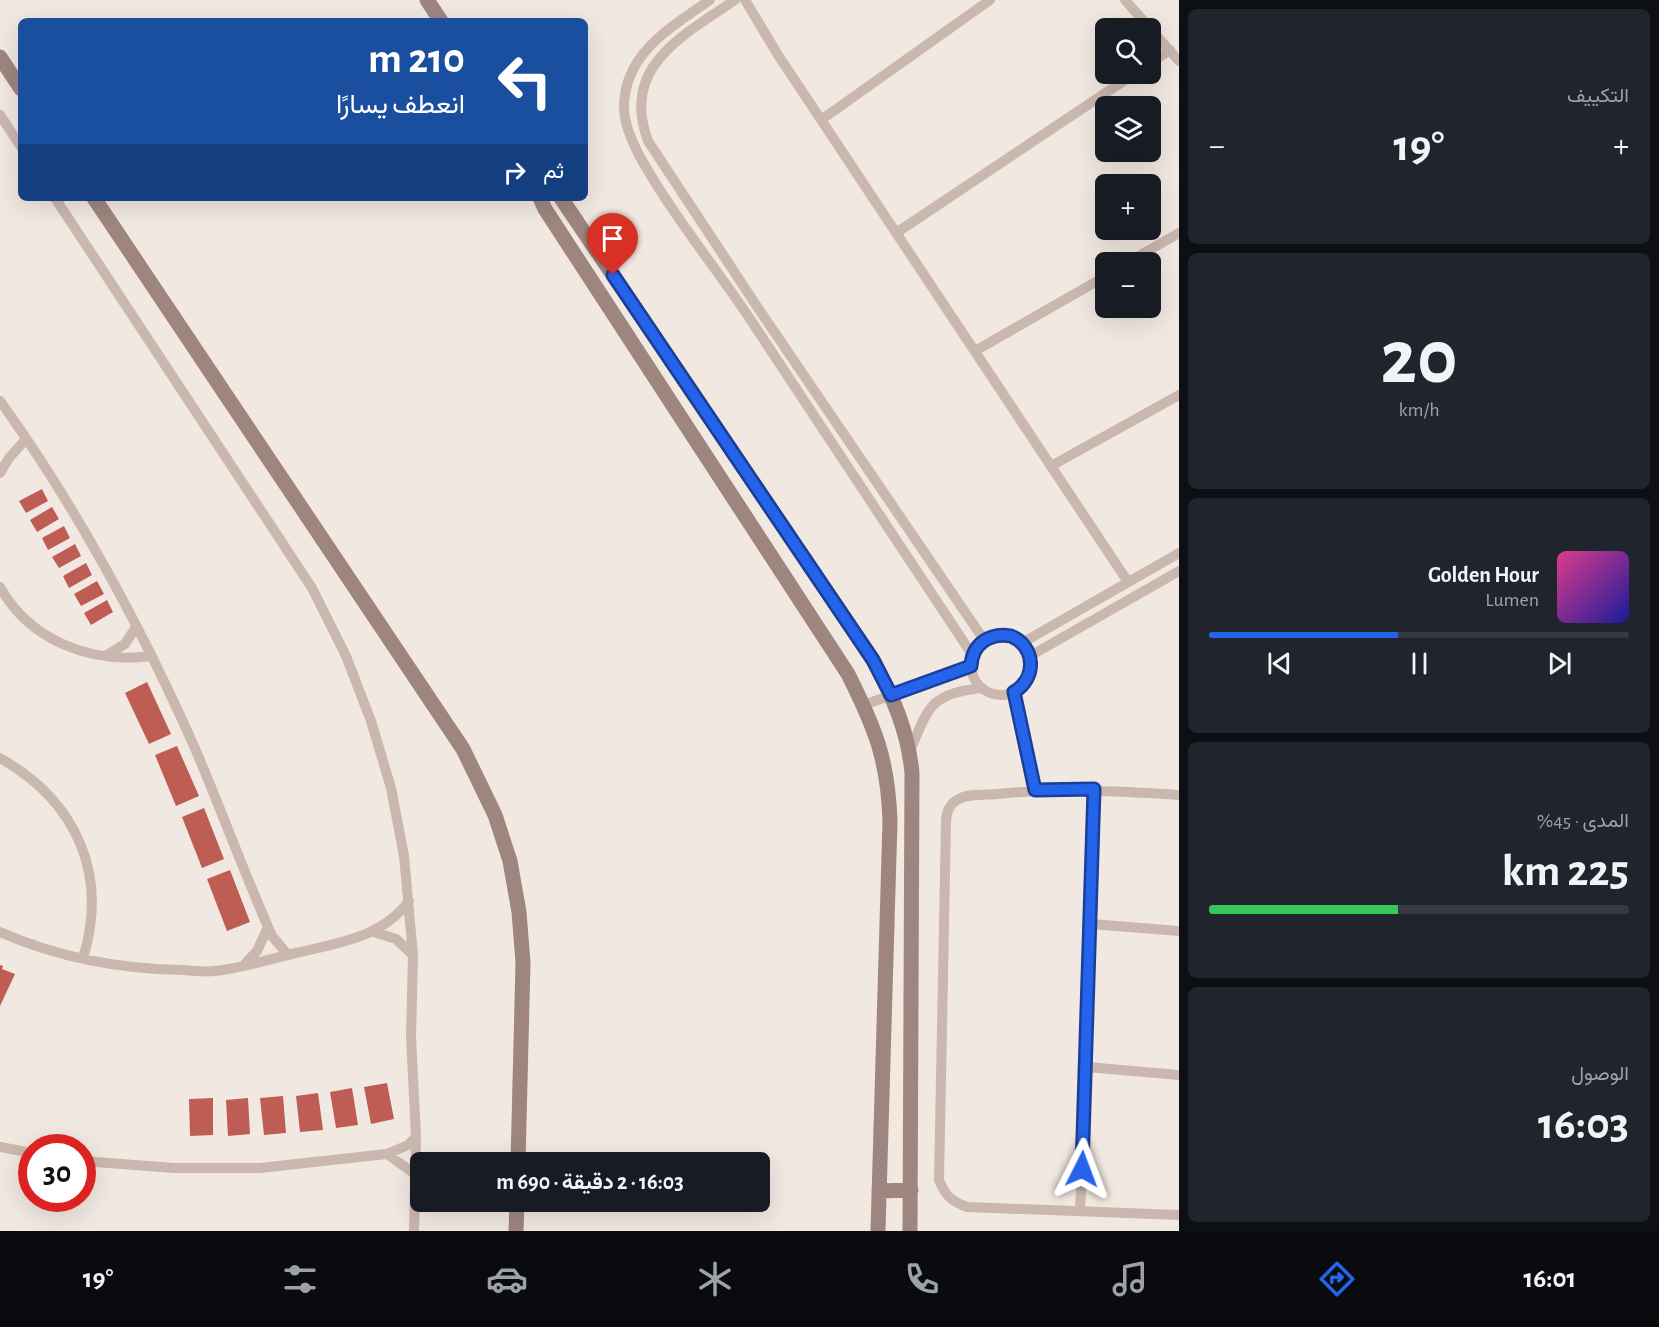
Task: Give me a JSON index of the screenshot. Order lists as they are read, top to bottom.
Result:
{
  "page": {
    "tile": [
      "التكييف",
      ["20", "km/h"],
      ["المدى · 45%", "225 km"],
      ["الوصول", "16:03"]
    ],
    "map_buttons": ["+", "−"],
    "turn": ["210 m", "انعطف يسارًا"],
    "heat": ["−", "19°", "+"],
    "then": "ثم",
    "song": ["Golden Hour", "Lumen"],
    "limit": "30",
    "trip": "16:03 · 2 دقيقة · 690 m",
    "tabs": ["16:01", "19°"]
  }
}
